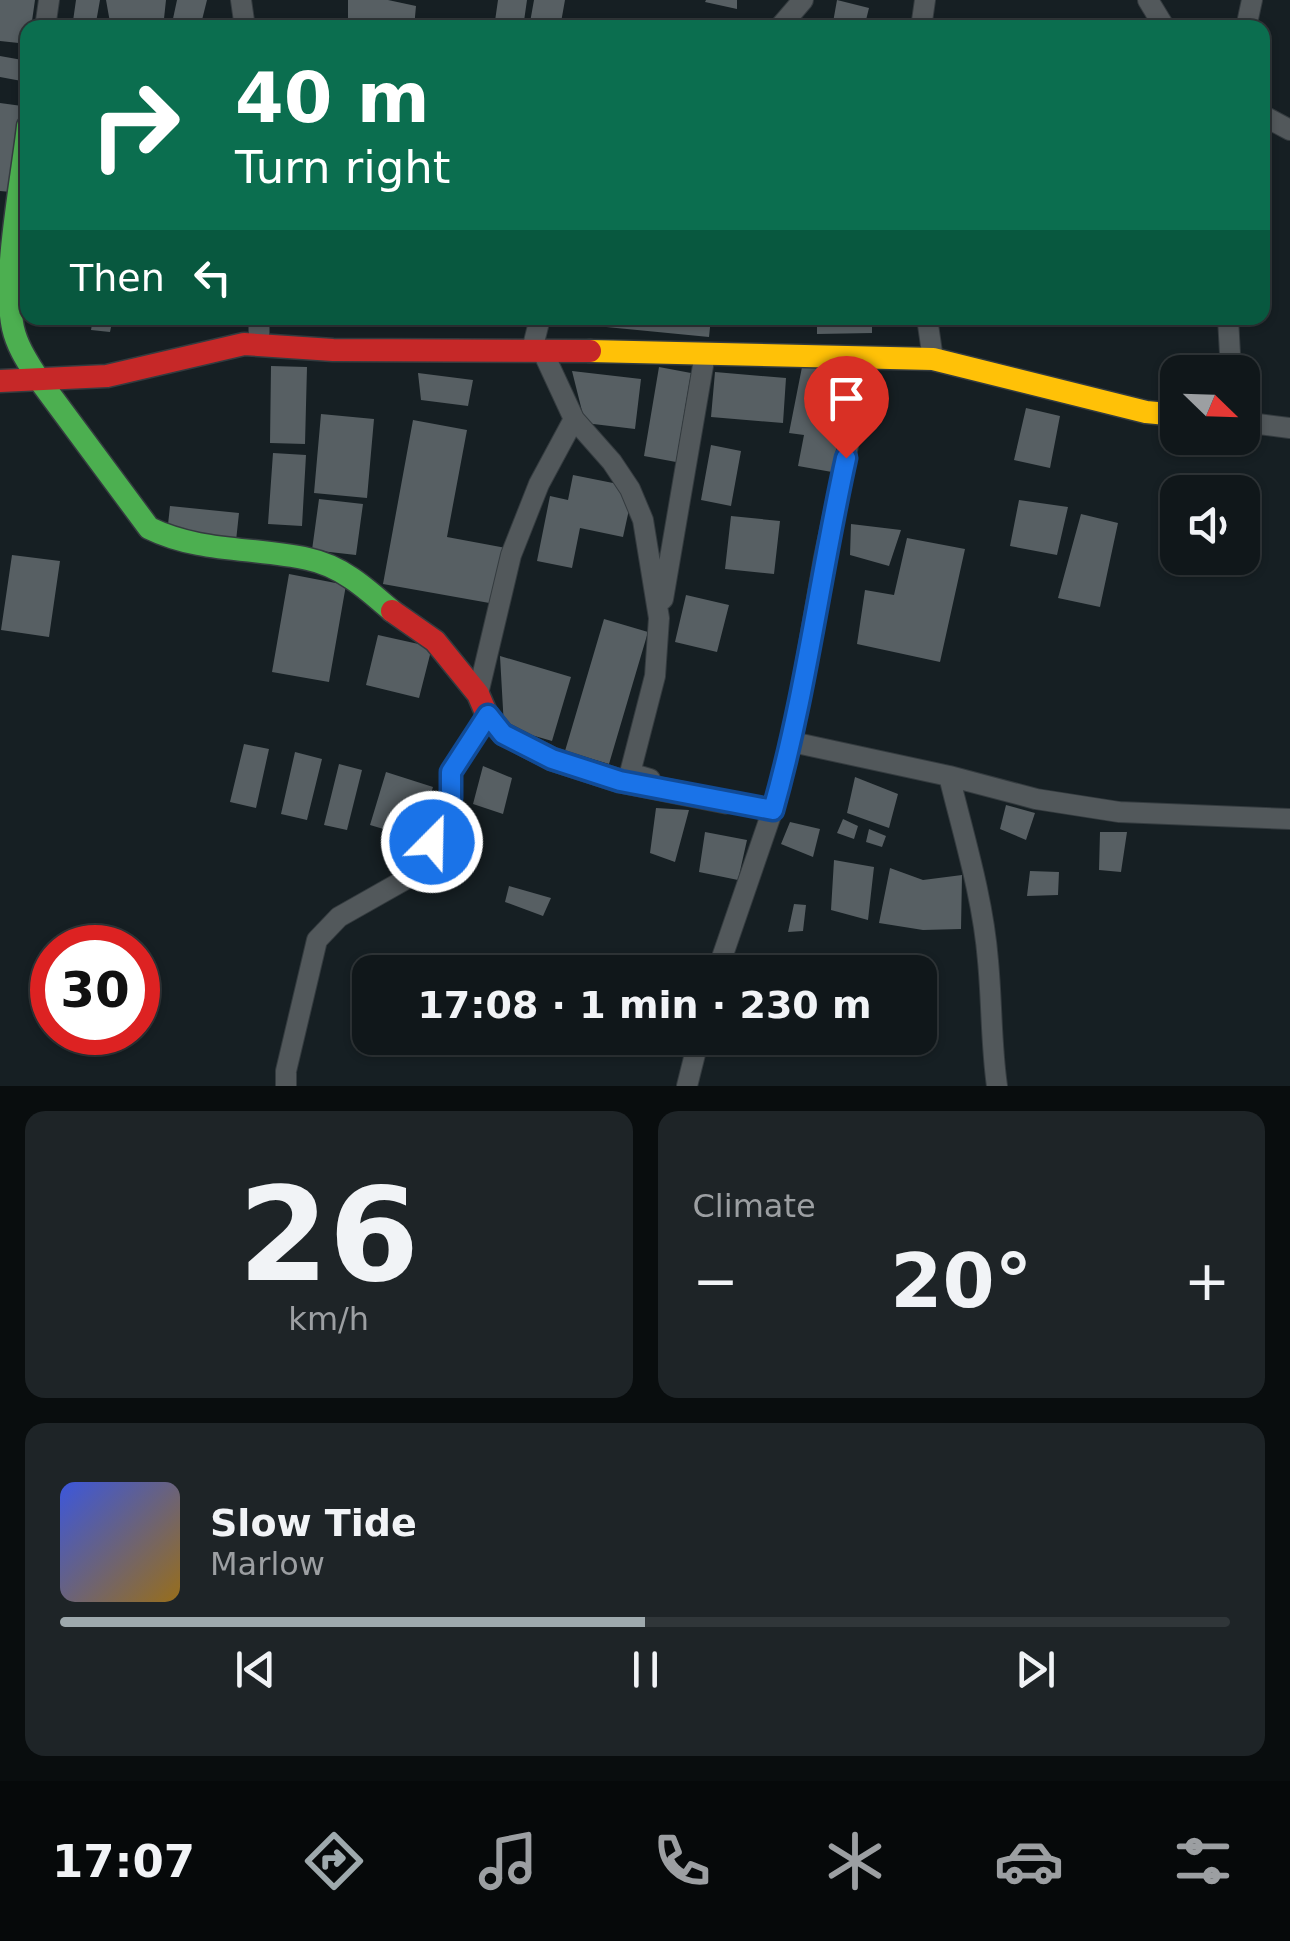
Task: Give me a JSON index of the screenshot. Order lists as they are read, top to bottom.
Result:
{
  "north": "bottom right",
  "page": {
    "turn": ["40 m", "Turn right"],
    "then": "Then",
    "limit": "30",
    "trip": "17:08 · 1 min · 230 m",
    "tile": [
      ["26", "km/h"],
      "Climate"
    ],
    "heat": ["−", "20°", "+"],
    "song": ["Slow Tide", "Marlow"],
    "tabs": "17:07"
  }
}
